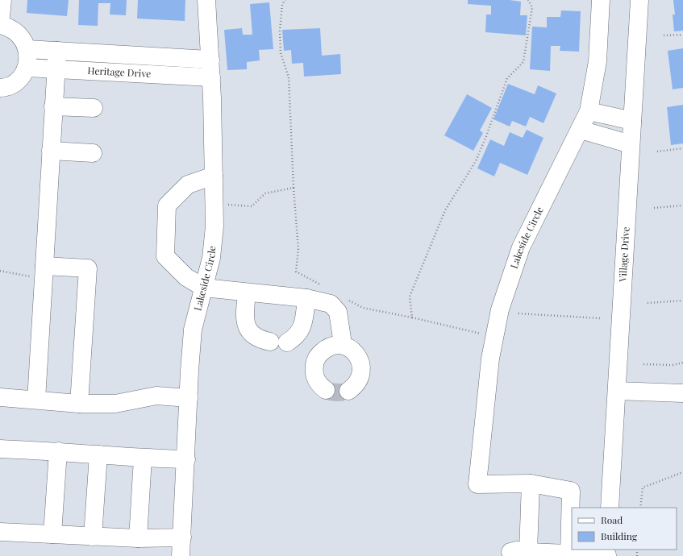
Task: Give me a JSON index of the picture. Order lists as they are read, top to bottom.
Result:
{
  "streets": {
    "street": ["Heritage Drive", "Lakeside Circle", "Village Drive"]
  },
  "crossings": [
    ["Heritage Drive", "Lakeside Circle"]
  ],
  "legend": ["Road", "Building"]
}
